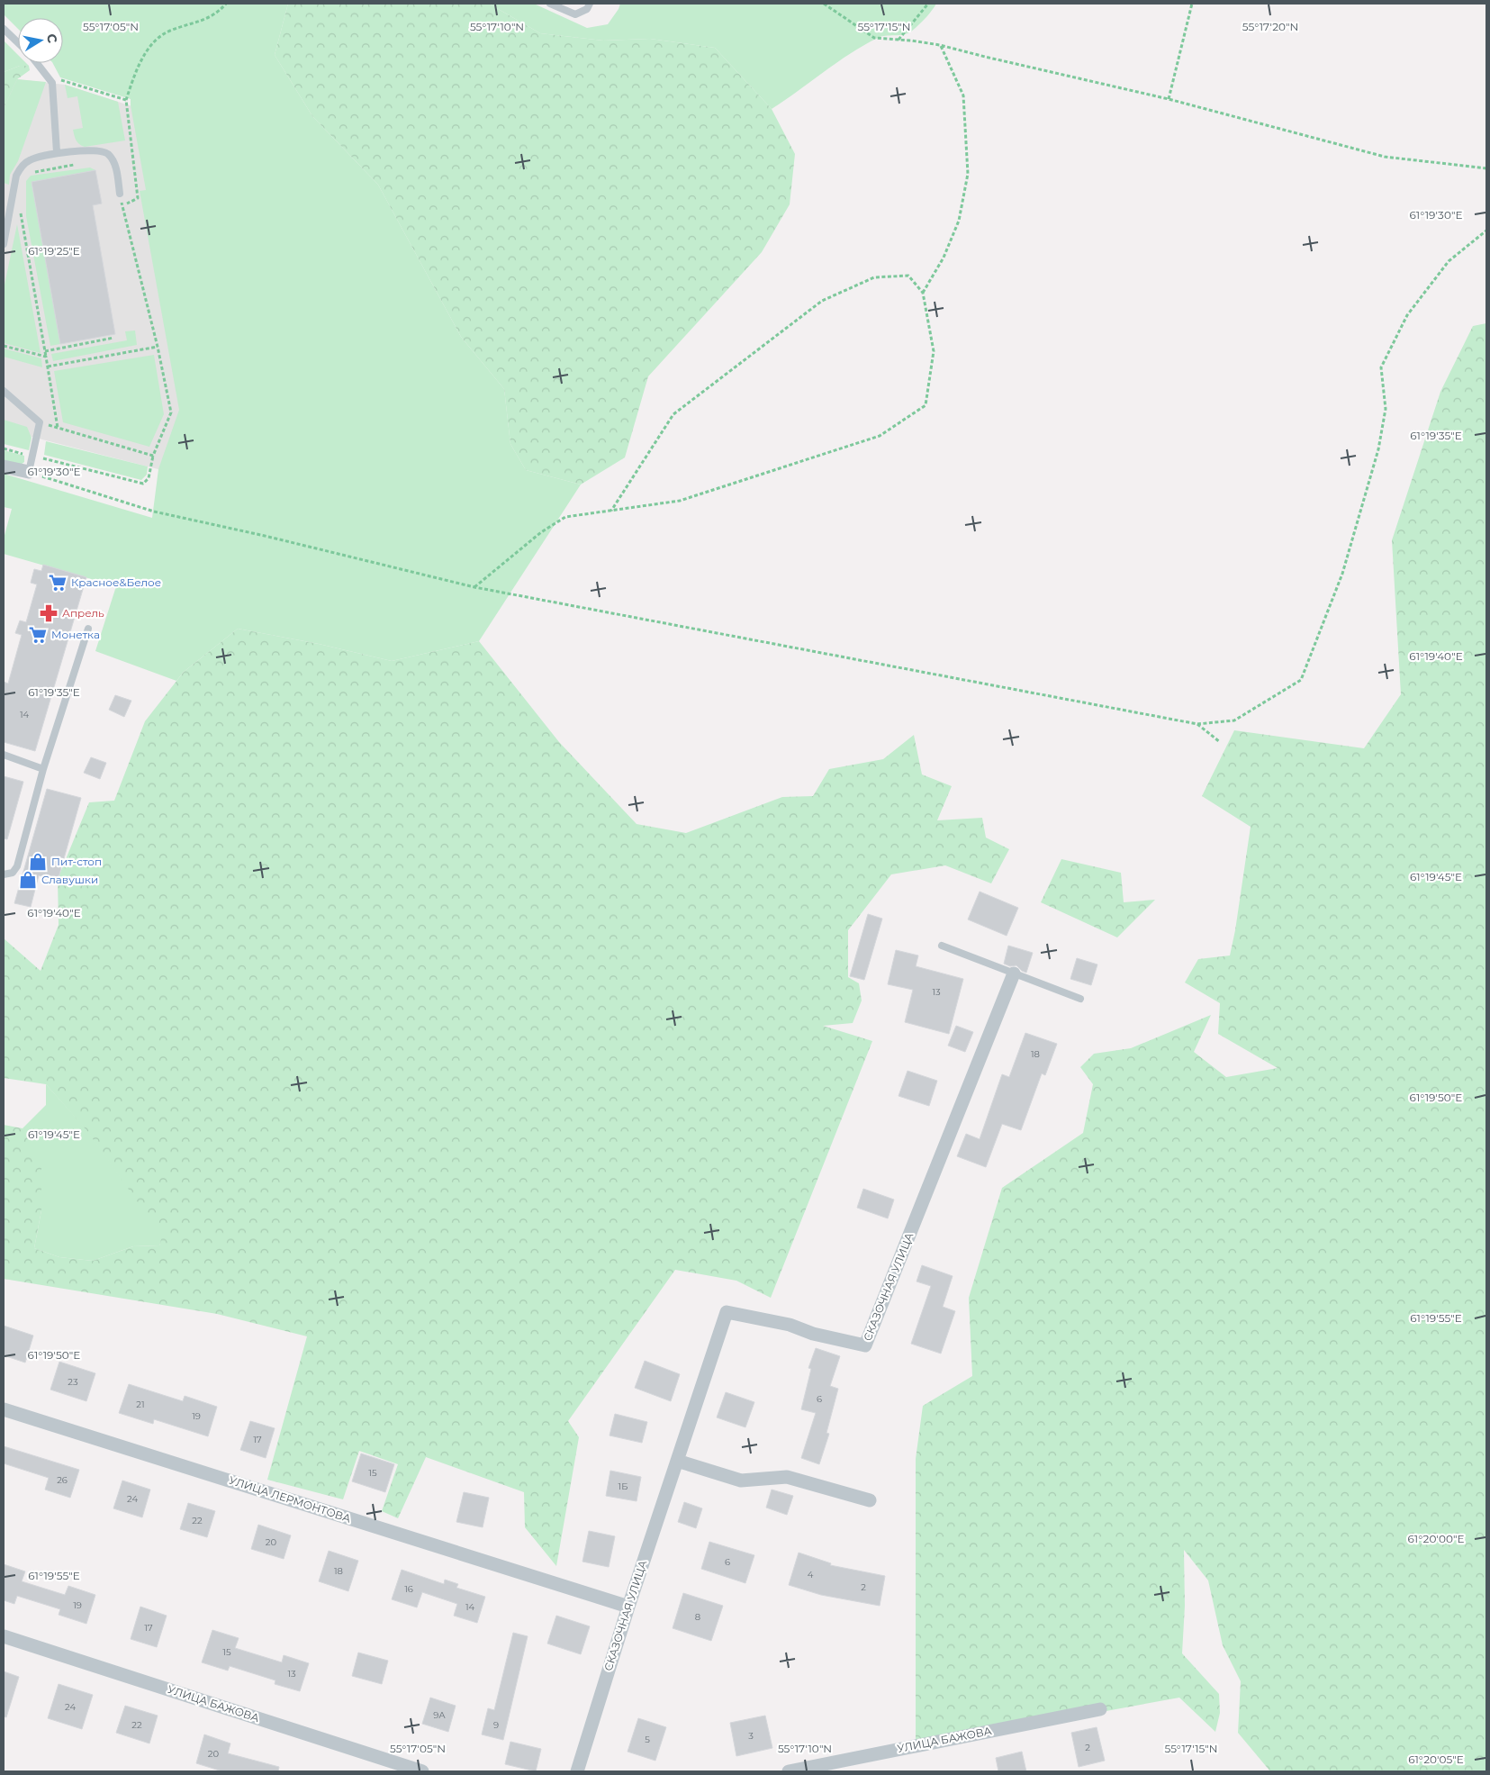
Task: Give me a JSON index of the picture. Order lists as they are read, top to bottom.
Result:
{
  "streets": {
    "street": ["СКАЗОЧНАЯ УЛИЦА", "УЛИЦА ЛЕРМОНТОВА", "УЛИЦА БАЖОВА"]
  },
  "crossings": [
    ["СКАЗОЧНАЯ УЛИЦА", "УЛИЦА ЛЕРМОНТОВА"]
  ],
  "places": {
    "supermarket": ["Красное&Белое", "Монетка"],
    "pharmacy": ["Апрель"],
    "shop": ["Пит-стоп", "Славушки"]
  },
  "house_numbers": [
    "14",
    "13",
    "18",
    "23",
    "6",
    "21",
    "19",
    "17",
    "15",
    "26",
    "1Б",
    "24",
    "22",
    "20",
    "6",
    "18",
    "4",
    "2",
    "16",
    "19",
    "14",
    "8",
    "17",
    "15",
    "13",
    "24",
    "9А",
    "22",
    "9",
    "3",
    "5",
    "2",
    "20"
  ],
  "north": "right",
  "coordinates": [
    "55°17'05\"N",
    "55°17'10\"N",
    "55°17'15\"N",
    "55°17'20\"N",
    "61°19'30\"E",
    "61°19'25\"E",
    "61°19'35\"E",
    "61°19'40\"E",
    "61°19'45\"E",
    "61°19'50\"E",
    "61°19'55\"E",
    "61°20'00\"E",
    "61°20'05\"E"
  ]
}
